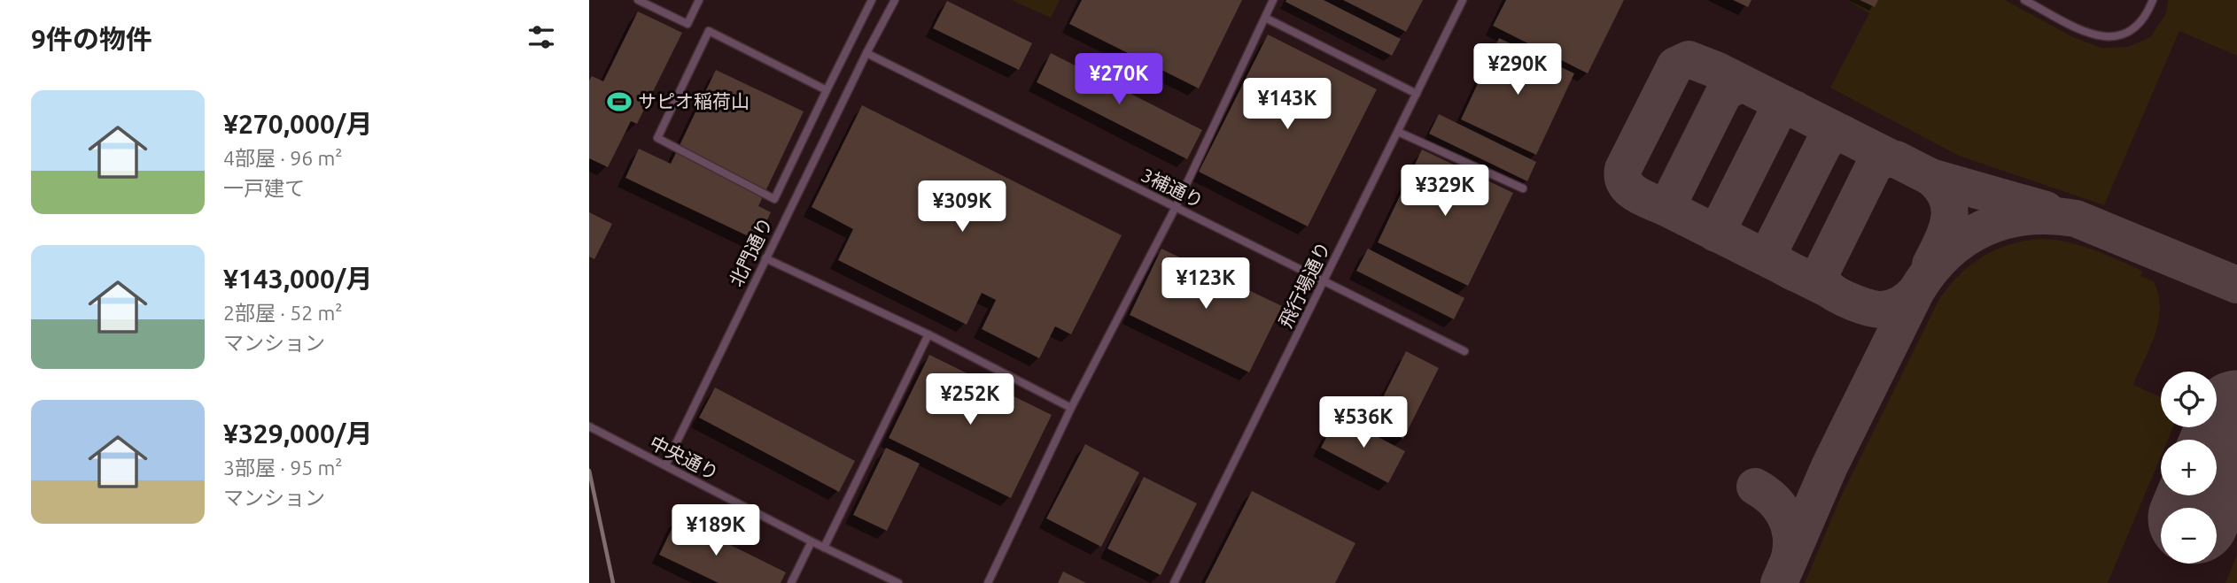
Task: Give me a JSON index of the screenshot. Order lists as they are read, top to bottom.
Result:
{
  "streets": {
    "lane": [
      "3補通り",
      "北門通り",
      "飛行場通り",
      "中央通り"
    ]
  },
  "crossings": [
    ["3補通り", "北門通り"],
    ["3補通り", "飛行場通り"],
    ["北門通り", "中央通り"]
  ],
  "places": {
    "sports": ["サピオ稲荷山"]
  },
  "page": {
    "heading": "9件の物件",
    "price": [
      "¥290K",
      "¥270K",
      "¥143K",
      "¥329K",
      "¥309K",
      "¥123K",
      "¥252K",
      "¥536K",
      "¥189K"
    ],
    "list": [
      {
        "name": "¥270,000/月",
        "note": "4部屋 · 96 m² · 一戸建て"
      },
      {
        "name": "¥143,000/月",
        "note": "2部屋 · 52 m² · マンション"
      },
      {
        "name": "¥329,000/月",
        "note": "3部屋 · 95 m² · マンション"
      }
    ],
    "map_buttons": ["+", "−"]
  }
}
